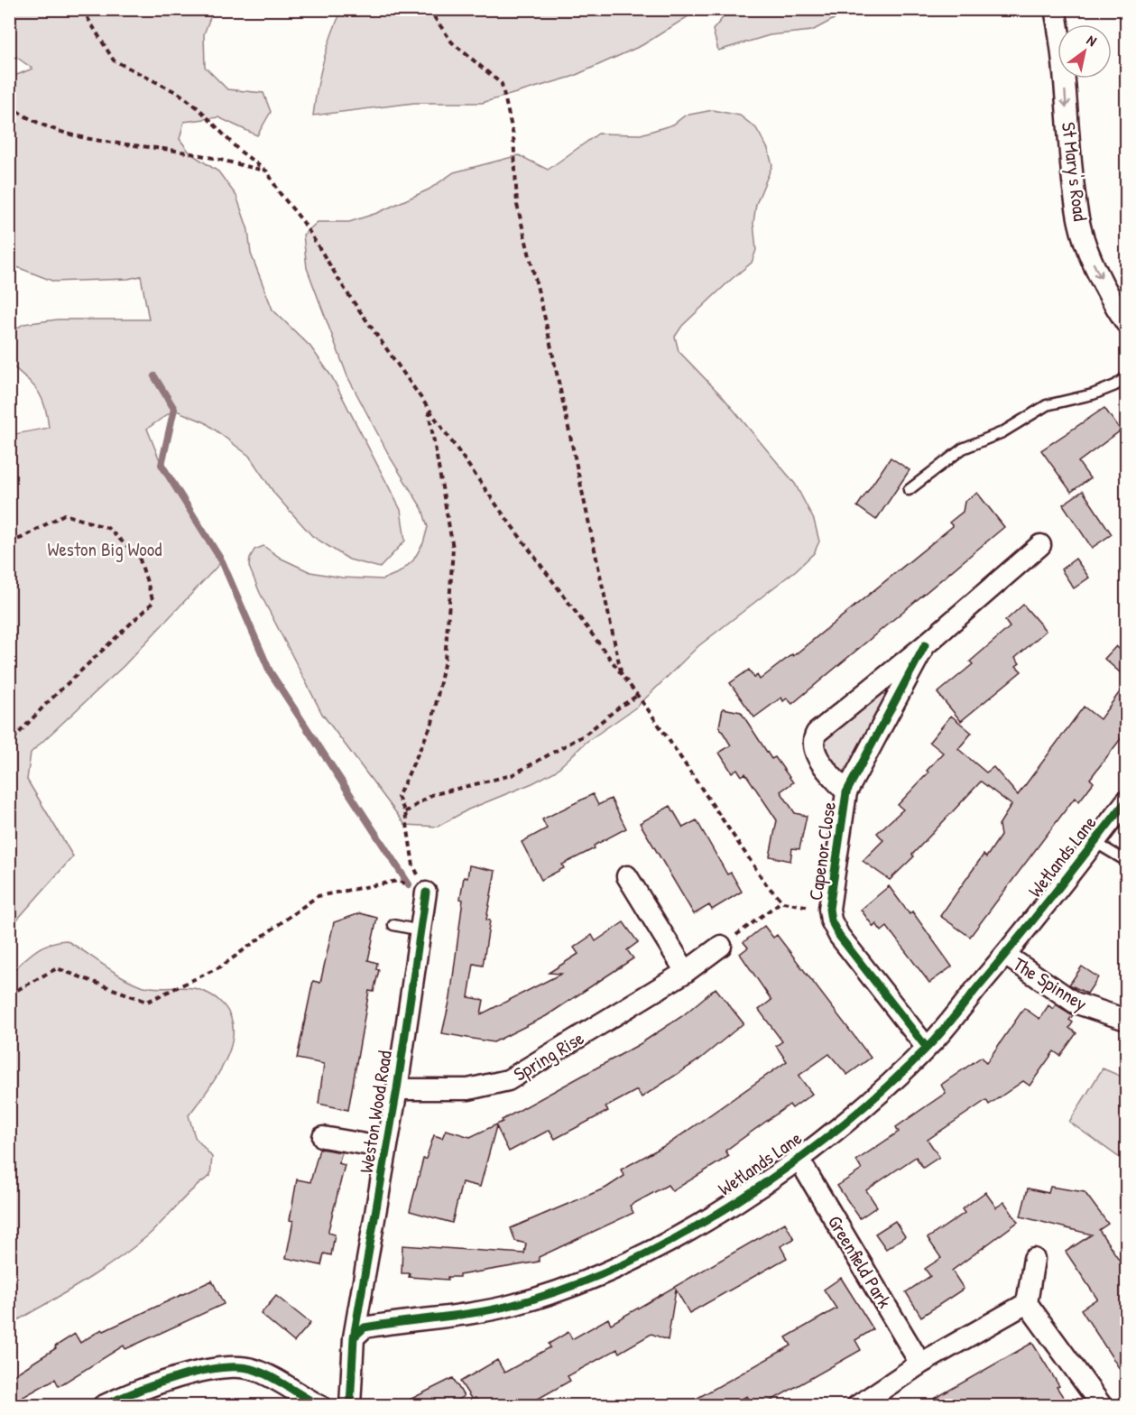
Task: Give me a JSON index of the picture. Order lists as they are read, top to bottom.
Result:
{
  "streets": {
    "street": [
      "St Mary's Road",
      "Capenor Close",
      "Wetlands Lane",
      "The Spinney",
      "Spring Rise",
      "Weston Wood Road",
      "Greenfield Park"
    ]
  },
  "crossings": [
    ["Capenor Close", "Wetlands Lane"],
    ["Wetlands Lane", "The Spinney"],
    ["Wetlands Lane", "Weston Wood Road"],
    ["Wetlands Lane", "Greenfield Park"],
    ["Spring Rise", "Weston Wood Road"]
  ],
  "one_way": ["St Mary's Road"],
  "parks": ["Weston Big Wood"],
  "north": "top right"
}
